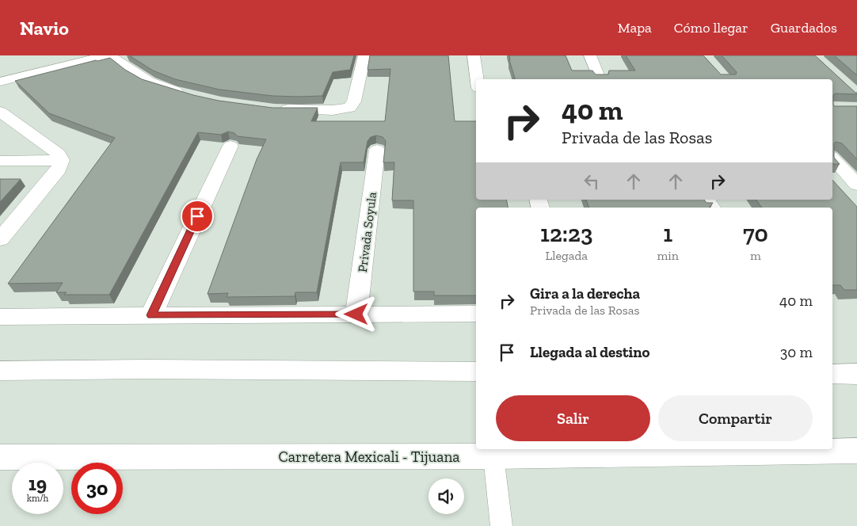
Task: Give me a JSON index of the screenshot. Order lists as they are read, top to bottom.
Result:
{
  "streets": {
    "street": ["Privada Soyula", "Carretera Mexicali - Tijuana"]
  },
  "page": {
    "header": "Navio",
    "nav": ["Mapa", "Cómo llegar", "Guardados"],
    "turn": ["40 m", "Privada de las Rosas"],
    "eta": [
      "12:23",
      "Llegada",
      "1",
      "min",
      "70",
      "m"
    ],
    "list": [
      {
        "name": "Gira a la derecha",
        "note": "Privada de las Rosas",
        "value": "40 m"
      },
      {
        "name": "Llegada al destino",
        "value": "30 m"
      }
    ],
    "buttons": ["Salir", "Compartir"],
    "speed": "19 km/h",
    "limit": "30"
  }
}
